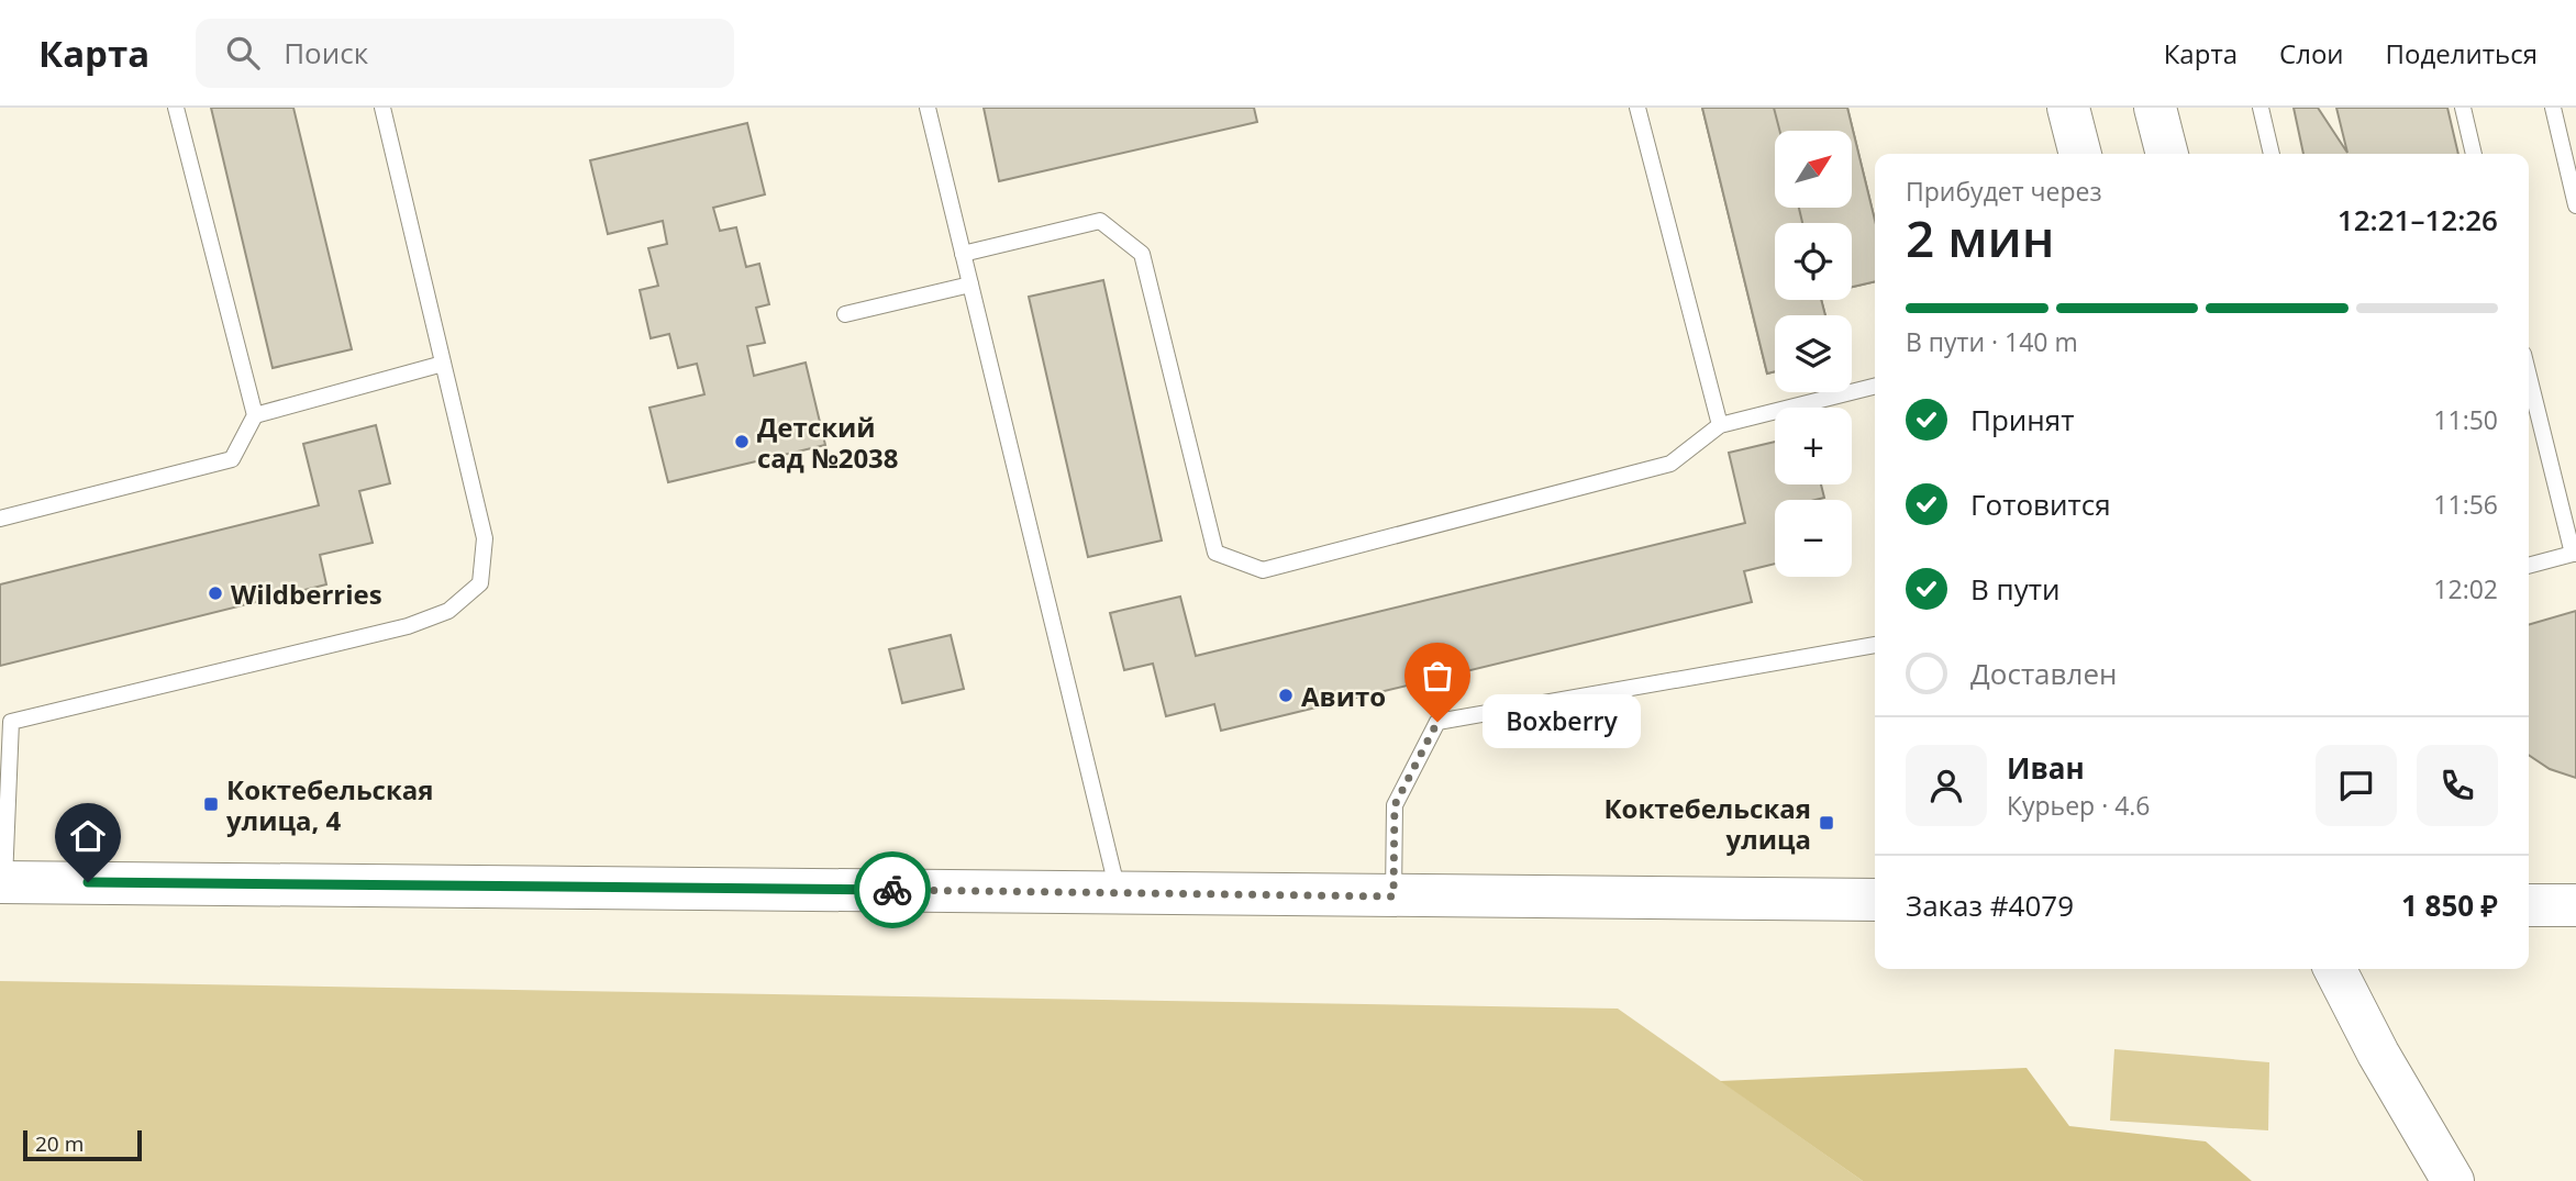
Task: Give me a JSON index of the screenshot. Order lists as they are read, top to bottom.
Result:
{
  "places": {
    "other": [
      "Детский сад №2038",
      "Wildberries",
      "Авито",
      "Boxberry"
    ],
    "transit": ["Коктебельская улица, 4", "Коктебельская улица"]
  },
  "scale_bar": "20 m",
  "north": "top right",
  "page": {
    "header": "Карта",
    "search": "Поиск",
    "nav": ["Карта", "Слои", "Поделиться"],
    "map_buttons": ["+", "−"],
    "heading": ["2 мин", "Прибудет через", "12:21–12:26"],
    "panel": [
      "Иван",
      "Курьер · 4.6",
      "Заказ #4079",
      "1 850 ₽"
    ],
    "bar": "В пути · 140 m",
    "list": [
      ["Принят", "11:50"],
      ["Готовится", "11:56"],
      ["В пути", "12:02"],
      "Доставлен"
    ],
    "bubble": "Boxberry",
    "scale": "20 m"
  }
}
